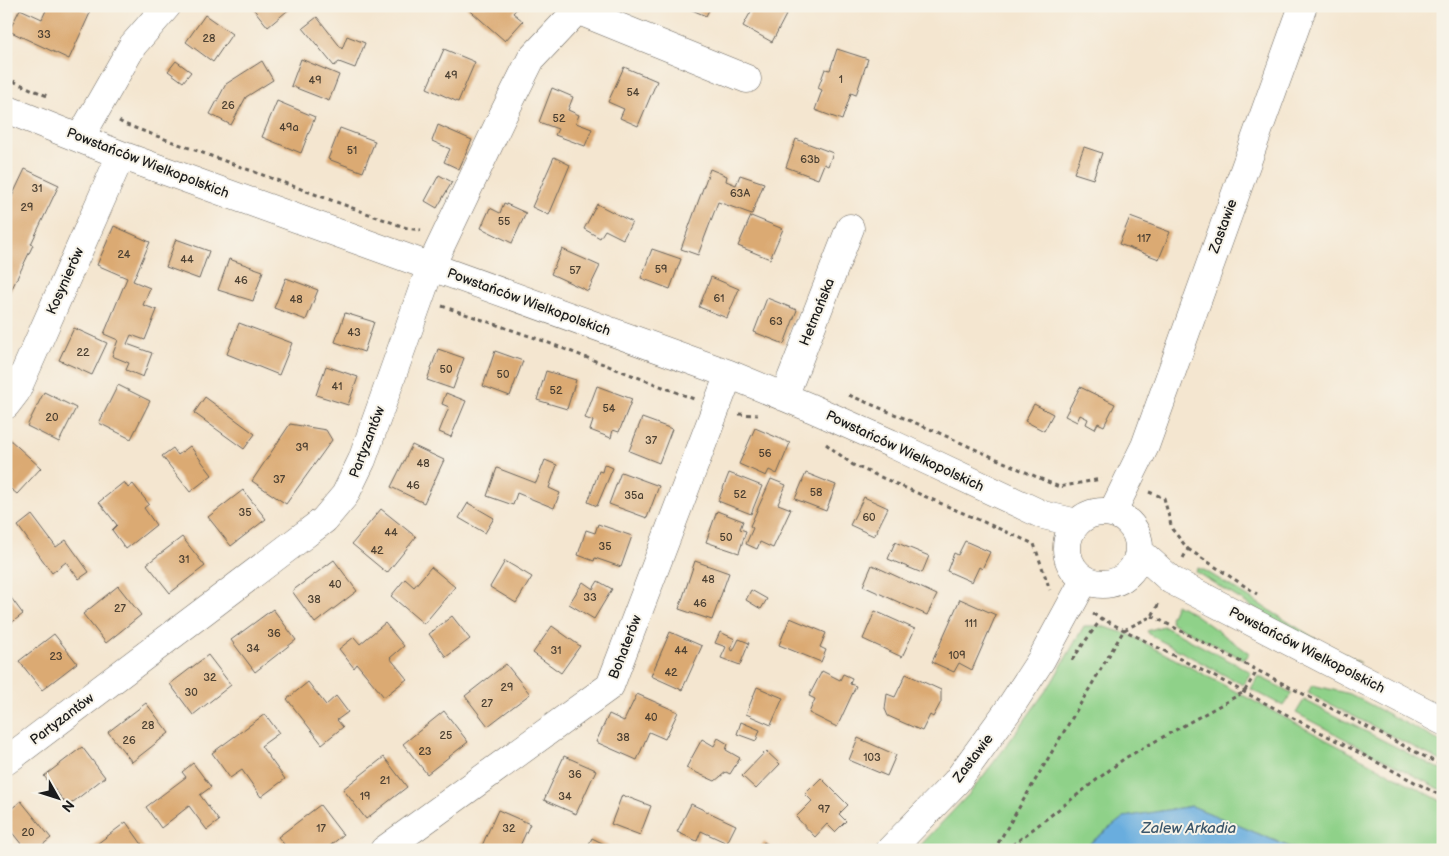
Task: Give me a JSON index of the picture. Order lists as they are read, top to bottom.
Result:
{
  "streets": {
    "street": [
      "Powstańców Wielkopolskich",
      "Zastawie",
      "Kosynierów",
      "Hetmańska",
      "Partyzantów",
      "Bohaterów"
    ]
  },
  "crossings": [
    ["Powstańców Wielkopolskich", "Zastawie"],
    ["Powstańców Wielkopolskich", "Kosynierów"],
    ["Powstańców Wielkopolskich", "Hetmańska"],
    ["Powstańców Wielkopolskich", "Partyzantów"],
    ["Powstańców Wielkopolskich", "Bohaterów"]
  ],
  "water": ["Zalew Arkadia"],
  "house_numbers": [
    "33",
    "28",
    "49",
    "1",
    "49",
    "54",
    "26",
    "52",
    "49a",
    "51",
    "63b",
    "31",
    "63A",
    "29",
    "55",
    "117",
    "24",
    "44",
    "59",
    "57",
    "46",
    "61",
    "48",
    "63",
    "43",
    "22",
    "50",
    "50",
    "41",
    "52",
    "54",
    "20",
    "37",
    "39",
    "56",
    "48",
    "37",
    "46",
    "58",
    "52",
    "35a",
    "35",
    "60",
    "44",
    "50",
    "35",
    "42",
    "31",
    "48",
    "40",
    "33",
    "38",
    "46",
    "27",
    "111",
    "36",
    "34",
    "31",
    "44",
    "109",
    "23",
    "42",
    "32",
    "29",
    "30",
    "27",
    "40",
    "28",
    "25",
    "38",
    "26",
    "23",
    "103",
    "36",
    "21",
    "19",
    "34",
    "97",
    "17",
    "32",
    "20"
  ],
  "north": "bottom right"
}
